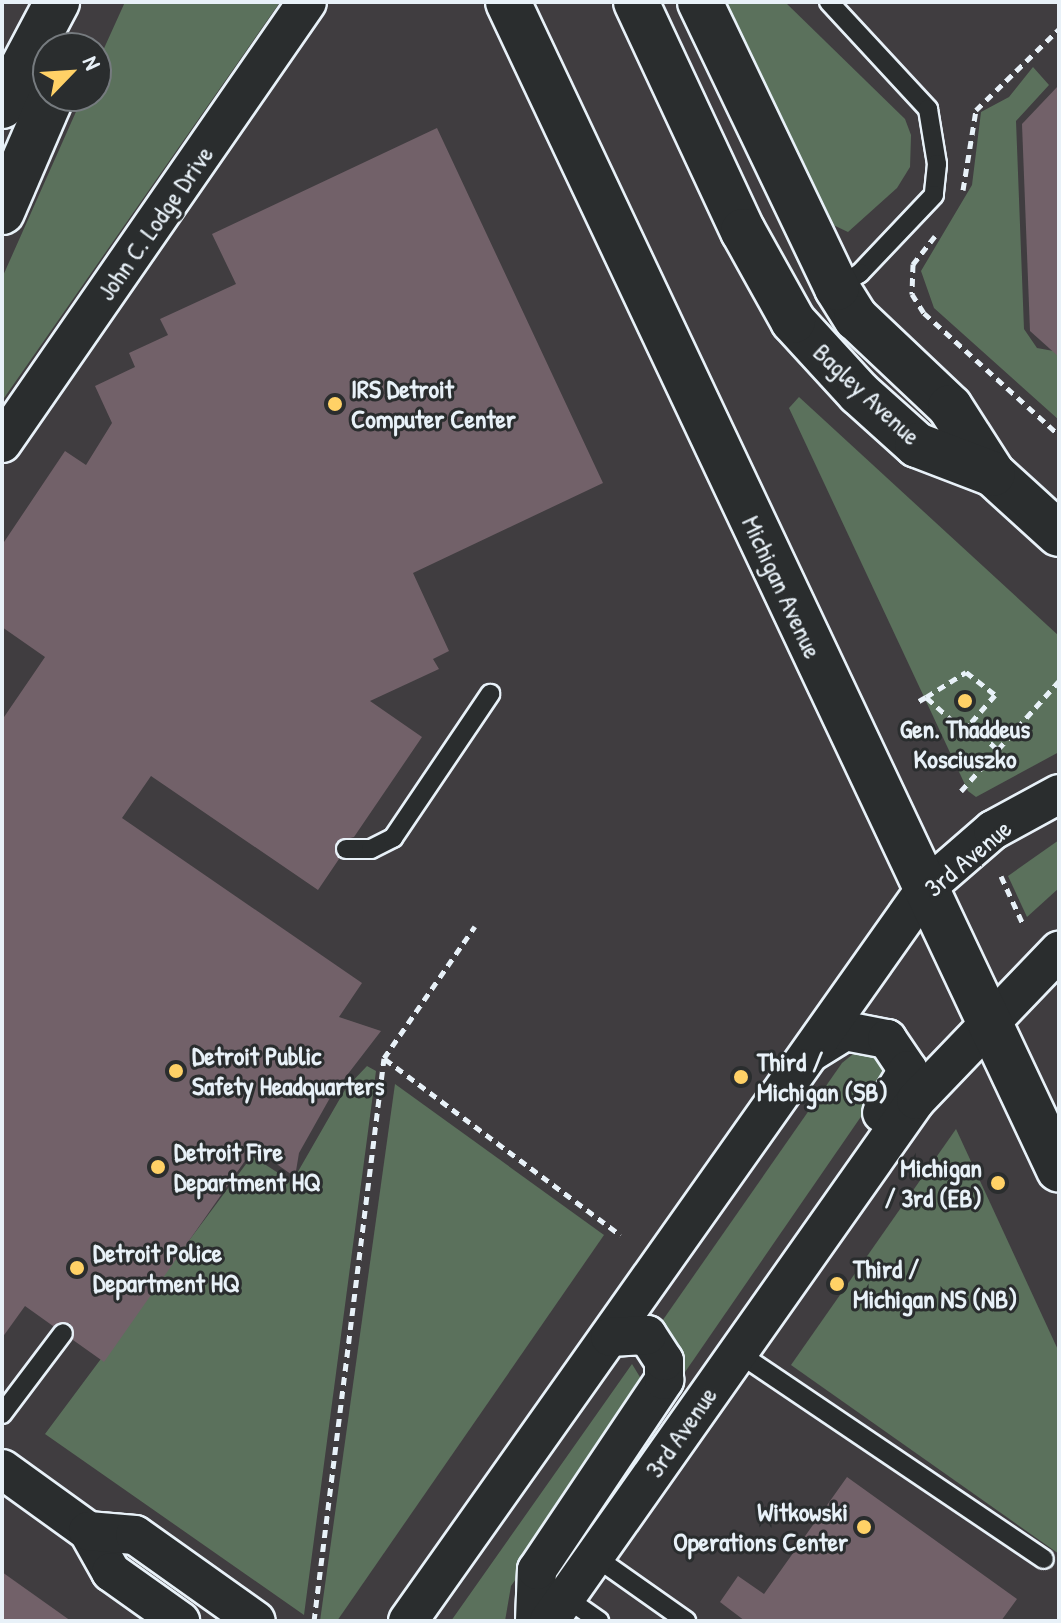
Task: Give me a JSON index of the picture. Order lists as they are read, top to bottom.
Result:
{
  "streets": {
    "main road": ["Bagley Avenue", "Michigan Avenue"],
    "street": ["John C. Lodge Drive", "3rd Avenue"]
  },
  "crossings": [
    ["Michigan Avenue", "3rd Avenue"]
  ],
  "places": [
    "IRS Detroit Computer Center",
    "Gen. Thaddeus Kosciuszko",
    "Detroit Public Safety Headquarters",
    "Third / Michigan (SB)",
    "Detroit Fire Department HQ",
    "Michigan / 3rd (EB)",
    "Detroit Police Department HQ",
    "Third / Michigan NS (NB)",
    "Witkowski Operations Center"
  ],
  "north": "top right"
}
